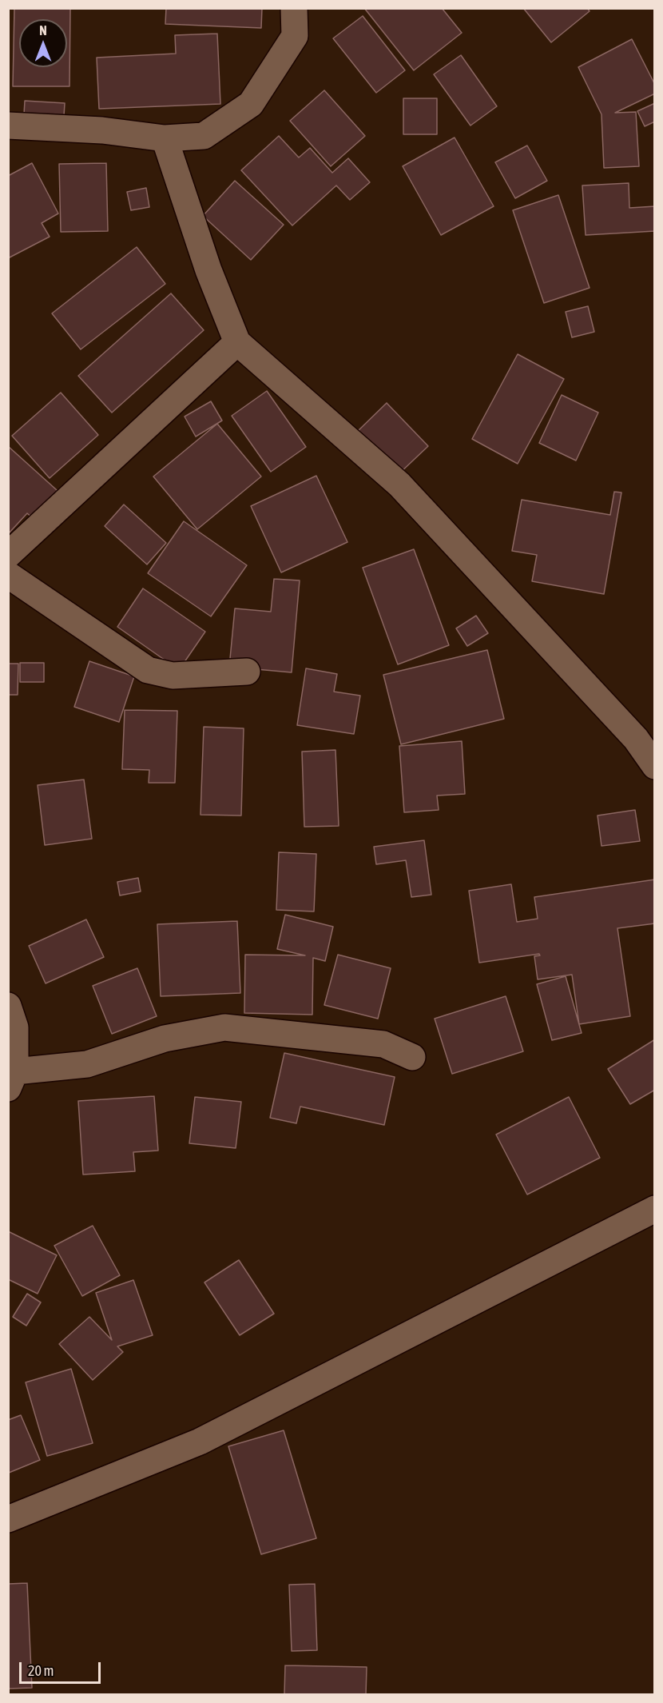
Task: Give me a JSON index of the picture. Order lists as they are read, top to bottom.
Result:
{
  "scale_bar": "20 m",
  "north": "top"
}
